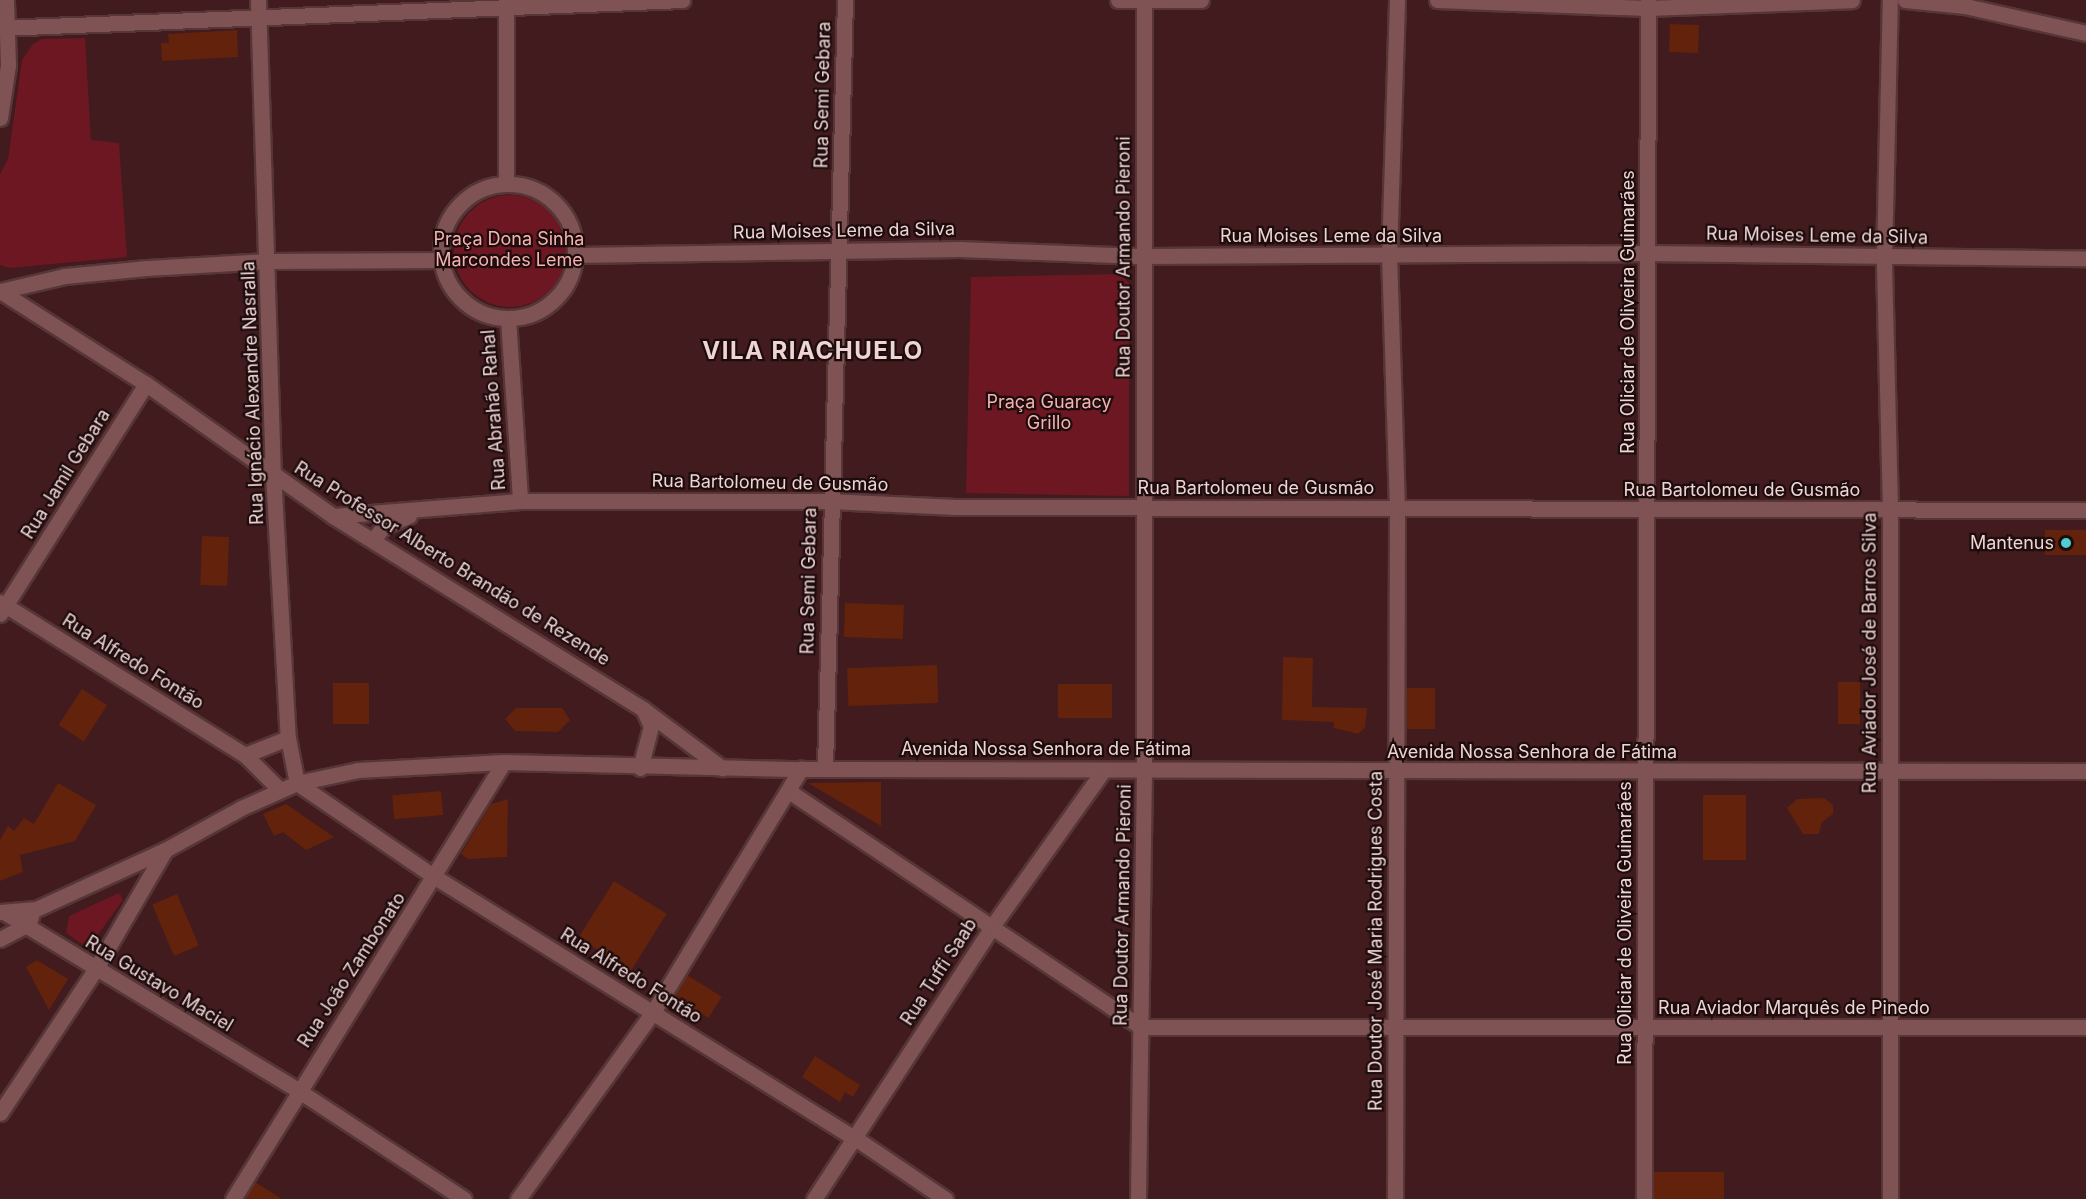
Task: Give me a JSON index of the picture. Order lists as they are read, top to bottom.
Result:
{
  "streets": {
    "street": [
      "Rua Semi Gebara",
      "Rua Moises Leme da Silva",
      "Rua Doutor Armando Pieroni",
      "Rua Oliciar de Oliveira Guimarães",
      "Rua Ignácio Alexandre Nasralla",
      "Rua Abrahão Rahal",
      "Rua Jamil Gebara",
      "Rua Bartolomeu de Gusmão",
      "Rua Professor Alberto Brandão de Rezende",
      "Rua Aviador José de Barros Silva",
      "Rua Alfredo Fontão",
      "Avenida Nossa Senhora de Fátima",
      "Rua Doutor José Maria Rodrigues Costa",
      "Rua João Zambonato",
      "Rua Tuffi Saab",
      "Rua Gustavo Maciel",
      "Rua Aviador Marquês de Pinedo"
    ]
  },
  "crossings": [
    ["Rua Semi Gebara", "Rua Moises Leme da Silva"],
    ["Rua Semi Gebara", "Rua Bartolomeu de Gusmão"],
    ["Rua Semi Gebara", "Avenida Nossa Senhora de Fátima"],
    ["Rua Moises Leme da Silva", "Rua Doutor Armando Pieroni"],
    ["Rua Moises Leme da Silva", "Rua Oliciar de Oliveira Guimarães"],
    ["Rua Moises Leme da Silva", "Rua Abrahão Rahal"],
    ["Rua Moises Leme da Silva", "Rua Aviador José de Barros Silva"],
    ["Rua Moises Leme da Silva", "Rua Doutor José Maria Rodrigues Costa"],
    ["Rua Doutor Armando Pieroni", "Rua Bartolomeu de Gusmão"],
    ["Rua Doutor Armando Pieroni", "Avenida Nossa Senhora de Fátima"],
    ["Rua Doutor Armando Pieroni", "Rua Aviador Marquês de Pinedo"],
    ["Rua Oliciar de Oliveira Guimarães", "Rua Bartolomeu de Gusmão"],
    ["Rua Oliciar de Oliveira Guimarães", "Avenida Nossa Senhora de Fátima"],
    ["Rua Oliciar de Oliveira Guimarães", "Rua Aviador Marquês de Pinedo"],
    ["Rua Ignácio Alexandre Nasralla", "Rua Professor Alberto Brandão de Rezende"],
    ["Rua Ignácio Alexandre Nasralla", "Rua Alfredo Fontão"],
    ["Rua Ignácio Alexandre Nasralla", "Avenida Nossa Senhora de Fátima"],
    ["Rua Abrahão Rahal", "Rua Bartolomeu de Gusmão"],
    ["Rua Jamil Gebara", "Rua Professor Alberto Brandão de Rezende"],
    ["Rua Jamil Gebara", "Rua Alfredo Fontão"],
    ["Rua Bartolomeu de Gusmão", "Rua Professor Alberto Brandão de Rezende"],
    ["Rua Bartolomeu de Gusmão", "Rua Aviador José de Barros Silva"],
    ["Rua Bartolomeu de Gusmão", "Rua Doutor José Maria Rodrigues Costa"],
    ["Rua Professor Alberto Brandão de Rezende", "Avenida Nossa Senhora de Fátima"],
    ["Rua Aviador José de Barros Silva", "Avenida Nossa Senhora de Fátima"],
    ["Rua Aviador José de Barros Silva", "Rua Aviador Marquês de Pinedo"],
    ["Rua Alfredo Fontão", "Avenida Nossa Senhora de Fátima"],
    ["Rua Alfredo Fontão", "Rua João Zambonato"],
    ["Rua Alfredo Fontão", "Rua Tuffi Saab"],
    ["Avenida Nossa Senhora de Fátima", "Rua Doutor José Maria Rodrigues Costa"],
    ["Avenida Nossa Senhora de Fátima", "Rua João Zambonato"],
    ["Avenida Nossa Senhora de Fátima", "Rua Tuffi Saab"],
    ["Avenida Nossa Senhora de Fátima", "Rua Gustavo Maciel"],
    ["Rua Doutor José Maria Rodrigues Costa", "Rua Aviador Marquês de Pinedo"],
    ["Rua João Zambonato", "Rua Gustavo Maciel"]
  ],
  "districts": ["VILA RIACHUELO"],
  "parks": ["Praça Dona Sinha Marcondes Leme", "Praça Guaracy Grillo"],
  "places": ["Mantenus"]
}
